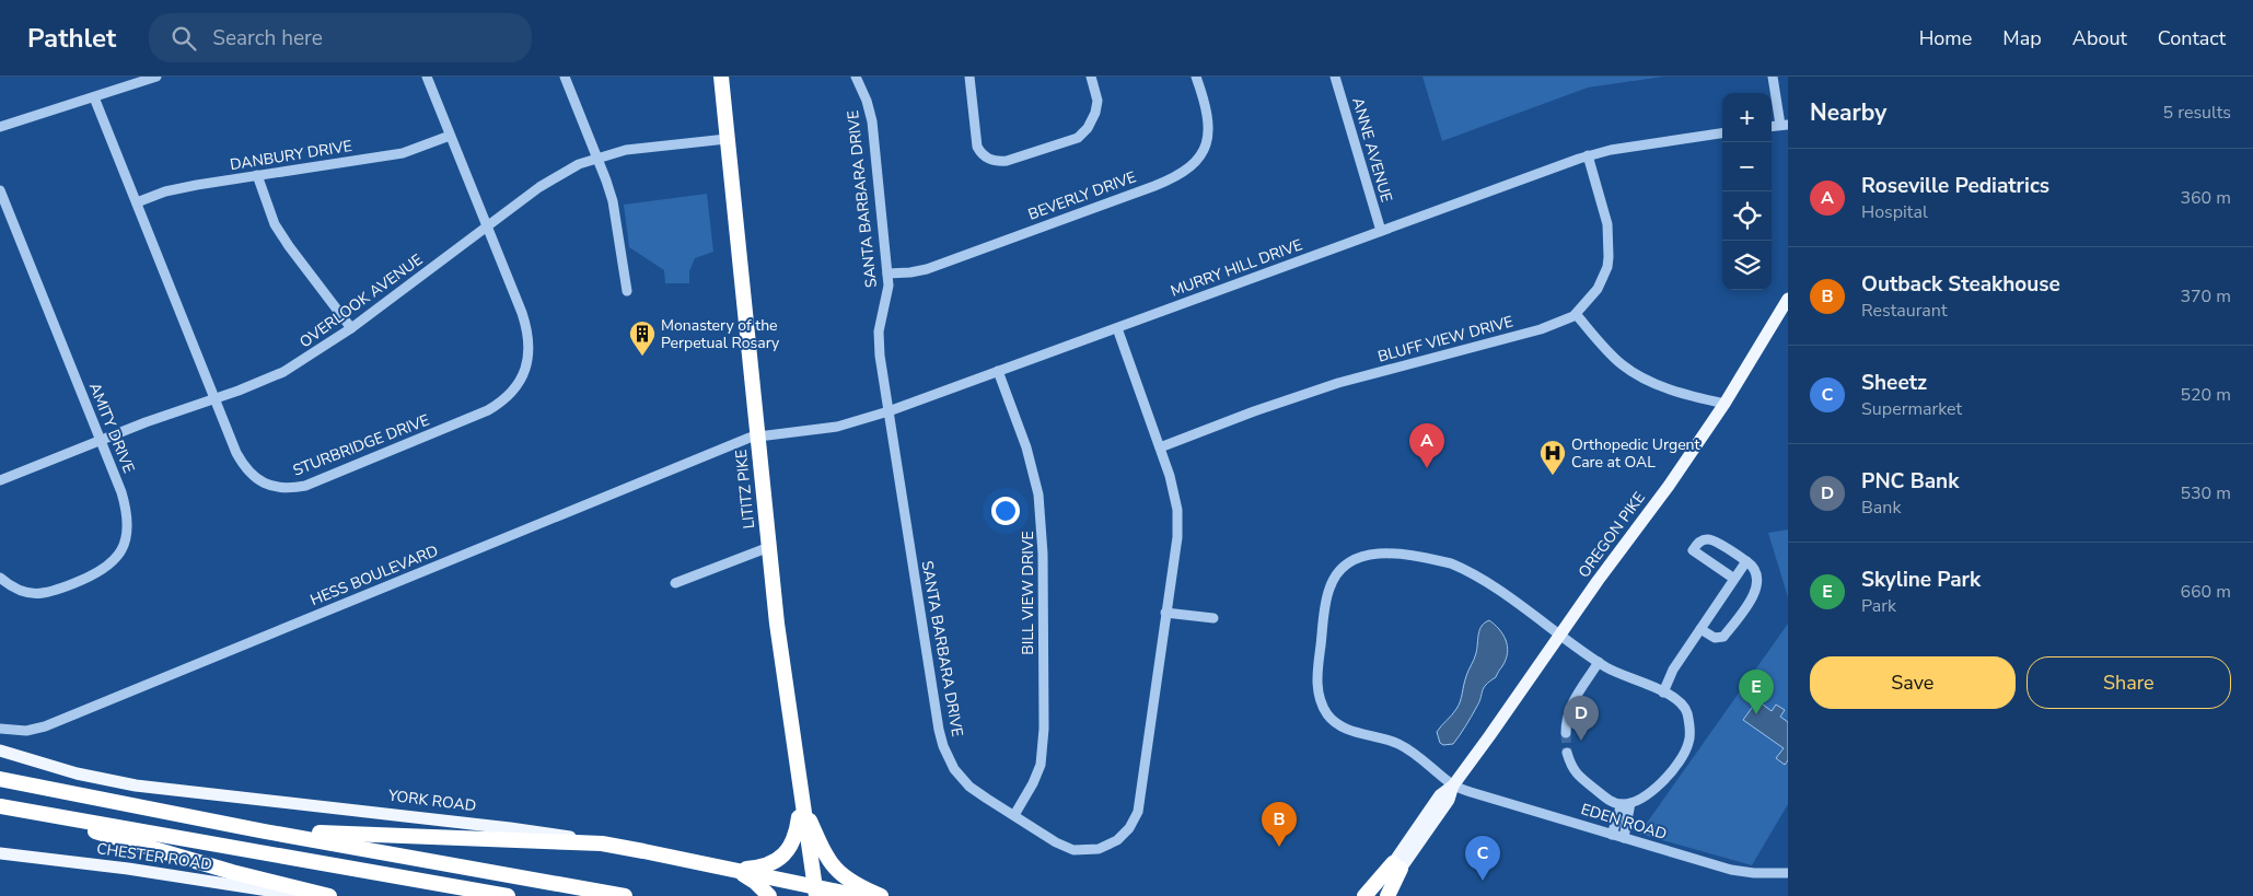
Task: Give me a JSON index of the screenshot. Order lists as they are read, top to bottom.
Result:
{
  "streets": {
    "highway": ["LITITZ PIKE", "YORK ROAD"],
    "main road": ["OREGON PIKE", "CHESTER ROAD"],
    "street": [
      "ANNE AVENUE",
      "DANBURY DRIVE",
      "BEVERLY DRIVE",
      "SANTA BARBARA DRIVE",
      "MURRY HILL DRIVE",
      "OVERLOOK AVENUE",
      "BLUFF VIEW DRIVE",
      "AMITY DRIVE",
      "STURBRIDGE DRIVE",
      "HESS BOULEVARD",
      "BILL VIEW DRIVE",
      "EDEN ROAD"
    ]
  },
  "crossings": [
    ["ANNE AVENUE", "MURRY HILL DRIVE"],
    ["DANBURY DRIVE", "STURBRIDGE DRIVE"],
    ["BEVERLY DRIVE", "SANTA BARBARA DRIVE"],
    ["SANTA BARBARA DRIVE", "MURRY HILL DRIVE"],
    ["SANTA BARBARA DRIVE", "BLUFF VIEW DRIVE"],
    ["SANTA BARBARA DRIVE", "BILL VIEW DRIVE"],
    ["MURRY HILL DRIVE", "BLUFF VIEW DRIVE"],
    ["MURRY HILL DRIVE", "LITITZ PIKE"],
    ["MURRY HILL DRIVE", "HESS BOULEVARD"],
    ["MURRY HILL DRIVE", "BILL VIEW DRIVE"],
    ["OVERLOOK AVENUE", "AMITY DRIVE"],
    ["OVERLOOK AVENUE", "STURBRIDGE DRIVE"],
    ["OVERLOOK AVENUE", "LITITZ PIKE"],
    ["LITITZ PIKE", "HESS BOULEVARD"],
    ["LITITZ PIKE", "YORK ROAD"],
    ["OREGON PIKE", "EDEN ROAD"]
  ],
  "places": {
    "building": ["Monastery of the Perpetual Rosary"],
    "hospital": ["Orthopedic Urgent Care at OAL"]
  },
  "page": {
    "header": "Pathlet",
    "search": "Search here",
    "nav": [
      "Home",
      "Map",
      "About",
      "Contact"
    ],
    "heading": ["Nearby", "5 results"],
    "map_buttons": ["+", "−"],
    "list": [
      {
        "mark": "A",
        "name": "Roseville Pediatrics",
        "note": "Hospital",
        "value": "360 m"
      },
      {
        "mark": "B",
        "name": "Outback Steakhouse",
        "note": "Restaurant",
        "value": "370 m"
      },
      {
        "mark": "C",
        "name": "Sheetz",
        "note": "Supermarket",
        "value": "520 m"
      },
      {
        "mark": "D",
        "name": "PNC Bank",
        "note": "Bank",
        "value": "530 m"
      },
      {
        "mark": "E",
        "name": "Skyline Park",
        "note": "Park",
        "value": "660 m"
      }
    ],
    "pins": [
      "A",
      "E",
      "D",
      "B",
      "C"
    ],
    "buttons": ["Save", "Share"]
  }
}
